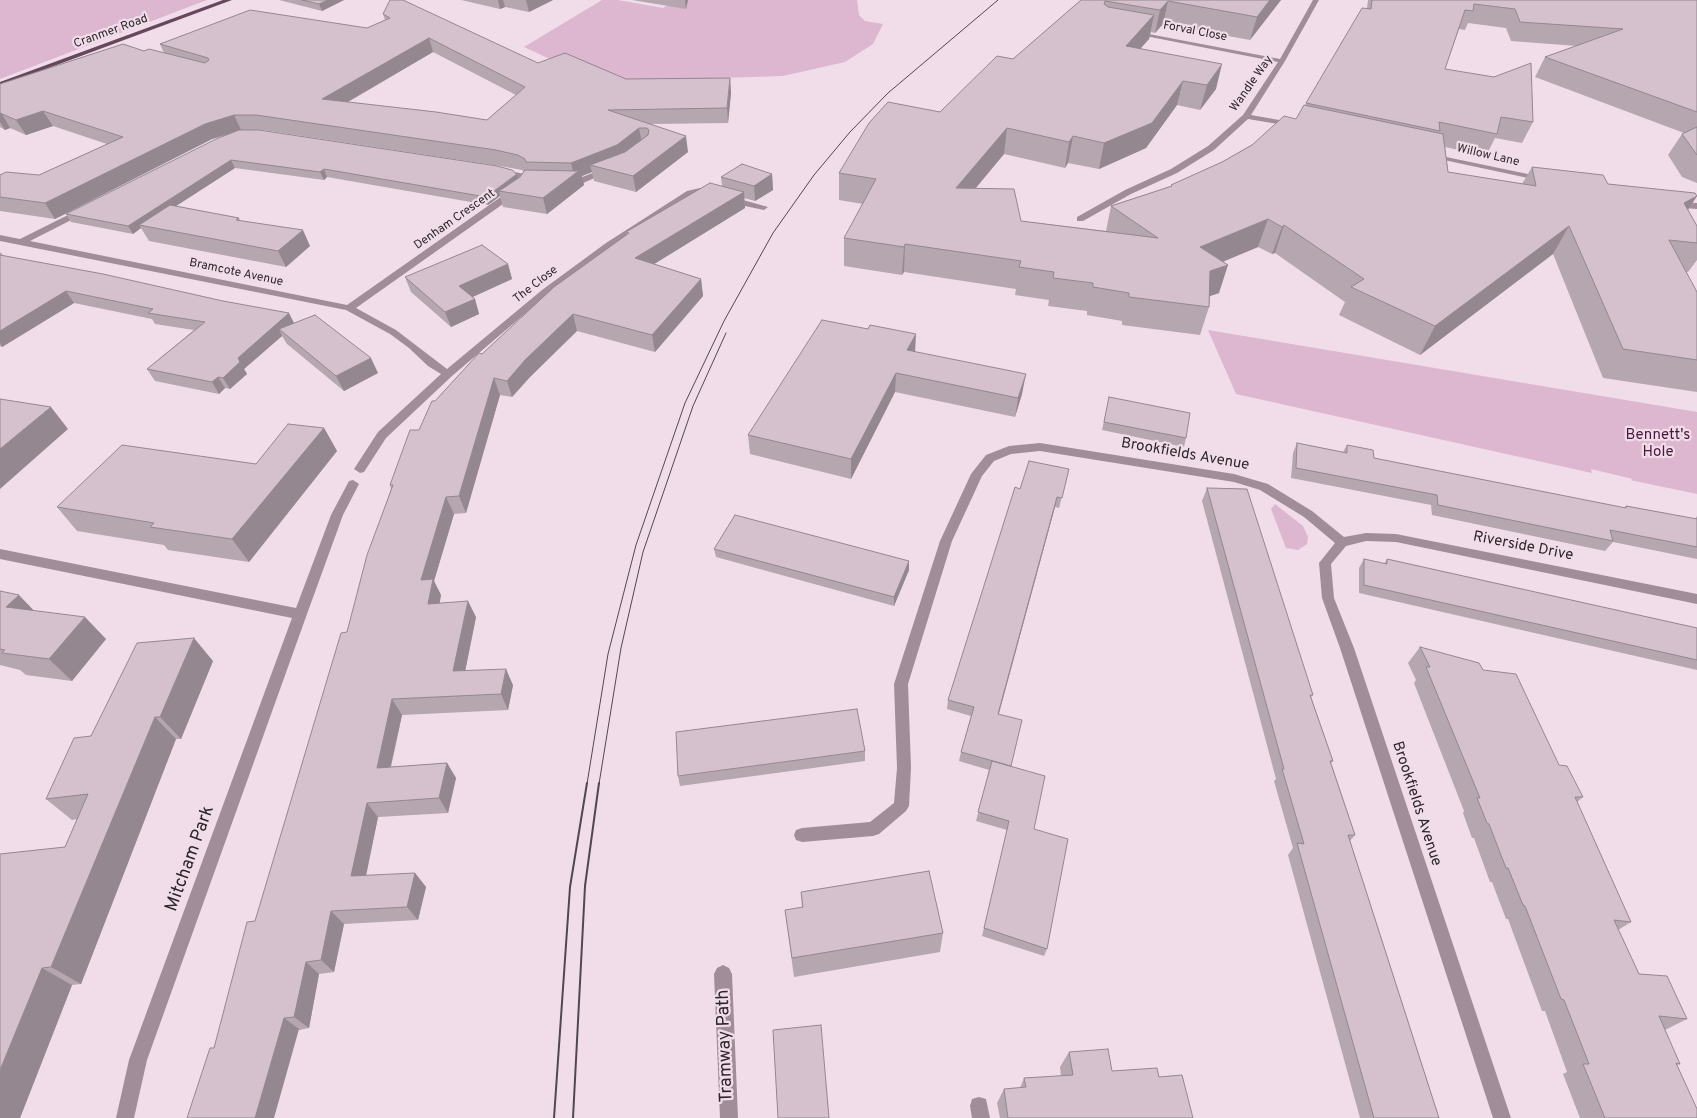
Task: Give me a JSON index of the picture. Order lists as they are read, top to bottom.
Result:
{
  "streets": {
    "main road": ["Cranmer Road"],
    "street": [
      "Forval Close",
      "Wandle Way",
      "Willow Lane",
      "Denham Crescent",
      "Bramcote Avenue",
      "The Close",
      "Brookfields Avenue",
      "Riverside Drive",
      "Mitcham Park",
      "Tramway Path"
    ]
  },
  "crossings": [
    ["Forval Close", "Wandle Way"],
    ["Denham Crescent", "Bramcote Avenue"],
    ["Bramcote Avenue", "The Close"],
    ["Brookfields Avenue", "Riverside Drive"]
  ],
  "parks": ["Bennett's Hole"]
}
